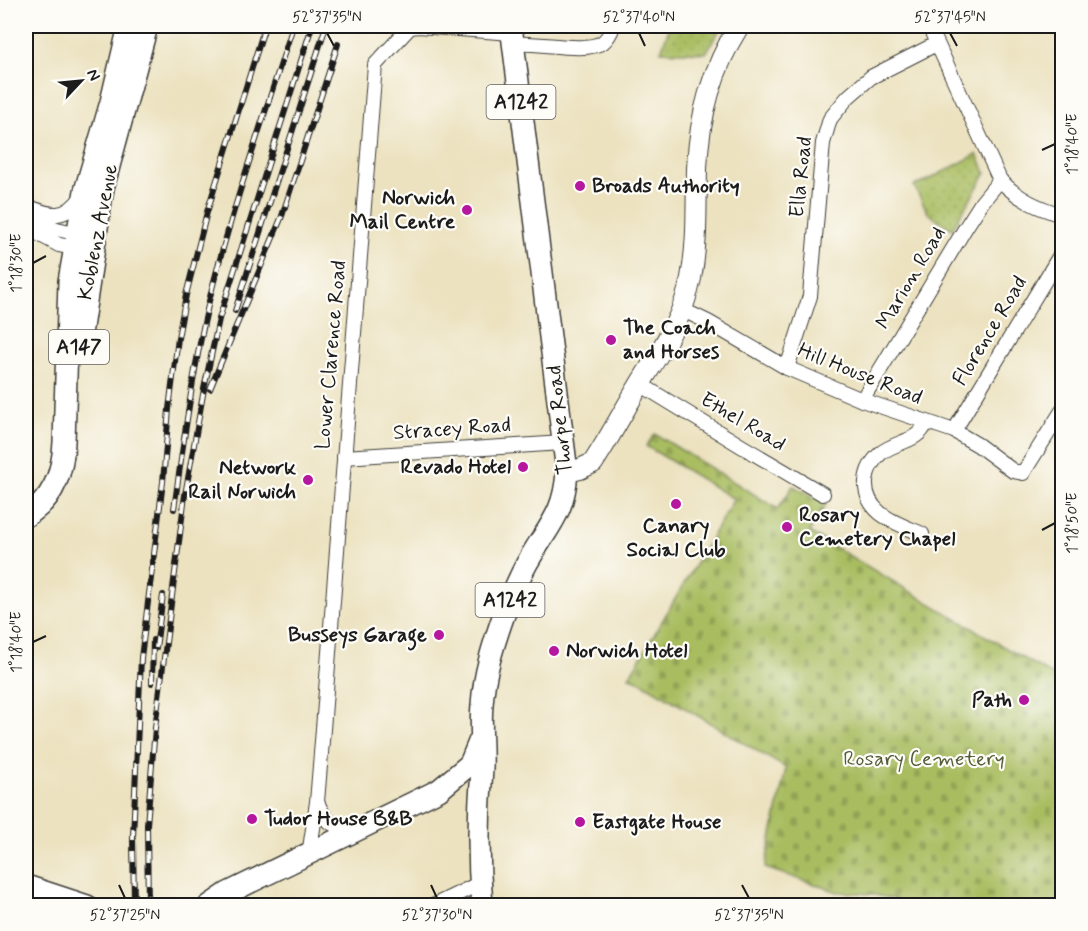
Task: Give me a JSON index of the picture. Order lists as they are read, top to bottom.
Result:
{
  "streets": {
    "main road": [
      "A1242",
      "Koblenz Avenue",
      "A147",
      "Thorpe Road"
    ],
    "street": [
      "Ella Road",
      "Marion Road",
      "Florence Road",
      "Lower Clarence Road",
      "Hill House Road",
      "Ethel Road",
      "Stracey Road"
    ]
  },
  "crossings": [
    ["A1242", "Lower Clarence Road"],
    ["A1242", "Thorpe Road"],
    ["Ella Road", "Hill House Road"],
    ["Marion Road", "Hill House Road"],
    ["Florence Road", "Hill House Road"],
    ["Lower Clarence Road", "Thorpe Road"],
    ["Lower Clarence Road", "Stracey Road"],
    ["Thorpe Road", "Stracey Road"]
  ],
  "parks": ["Rosary Cemetery"],
  "places": [
    "Broads Authority",
    "Norwich Mail Centre",
    "The Coach and Horses",
    "Revado Hotel",
    "Network Rail Norwich",
    "Canary Social Club",
    "Rosary Cemetery Chapel",
    "Busseys Garage",
    "Norwich Hotel",
    "Path",
    "Tudor House B&B",
    "Eastgate House"
  ],
  "north": "top right",
  "coordinates": [
    "52°37'35\"N",
    "52°37'40\"N",
    "52°37'45\"N",
    "1°18'40\"E",
    "1°18'30\"E",
    "1°18'50\"E",
    "52°37'25\"N",
    "52°37'30\"N"
  ]
}
